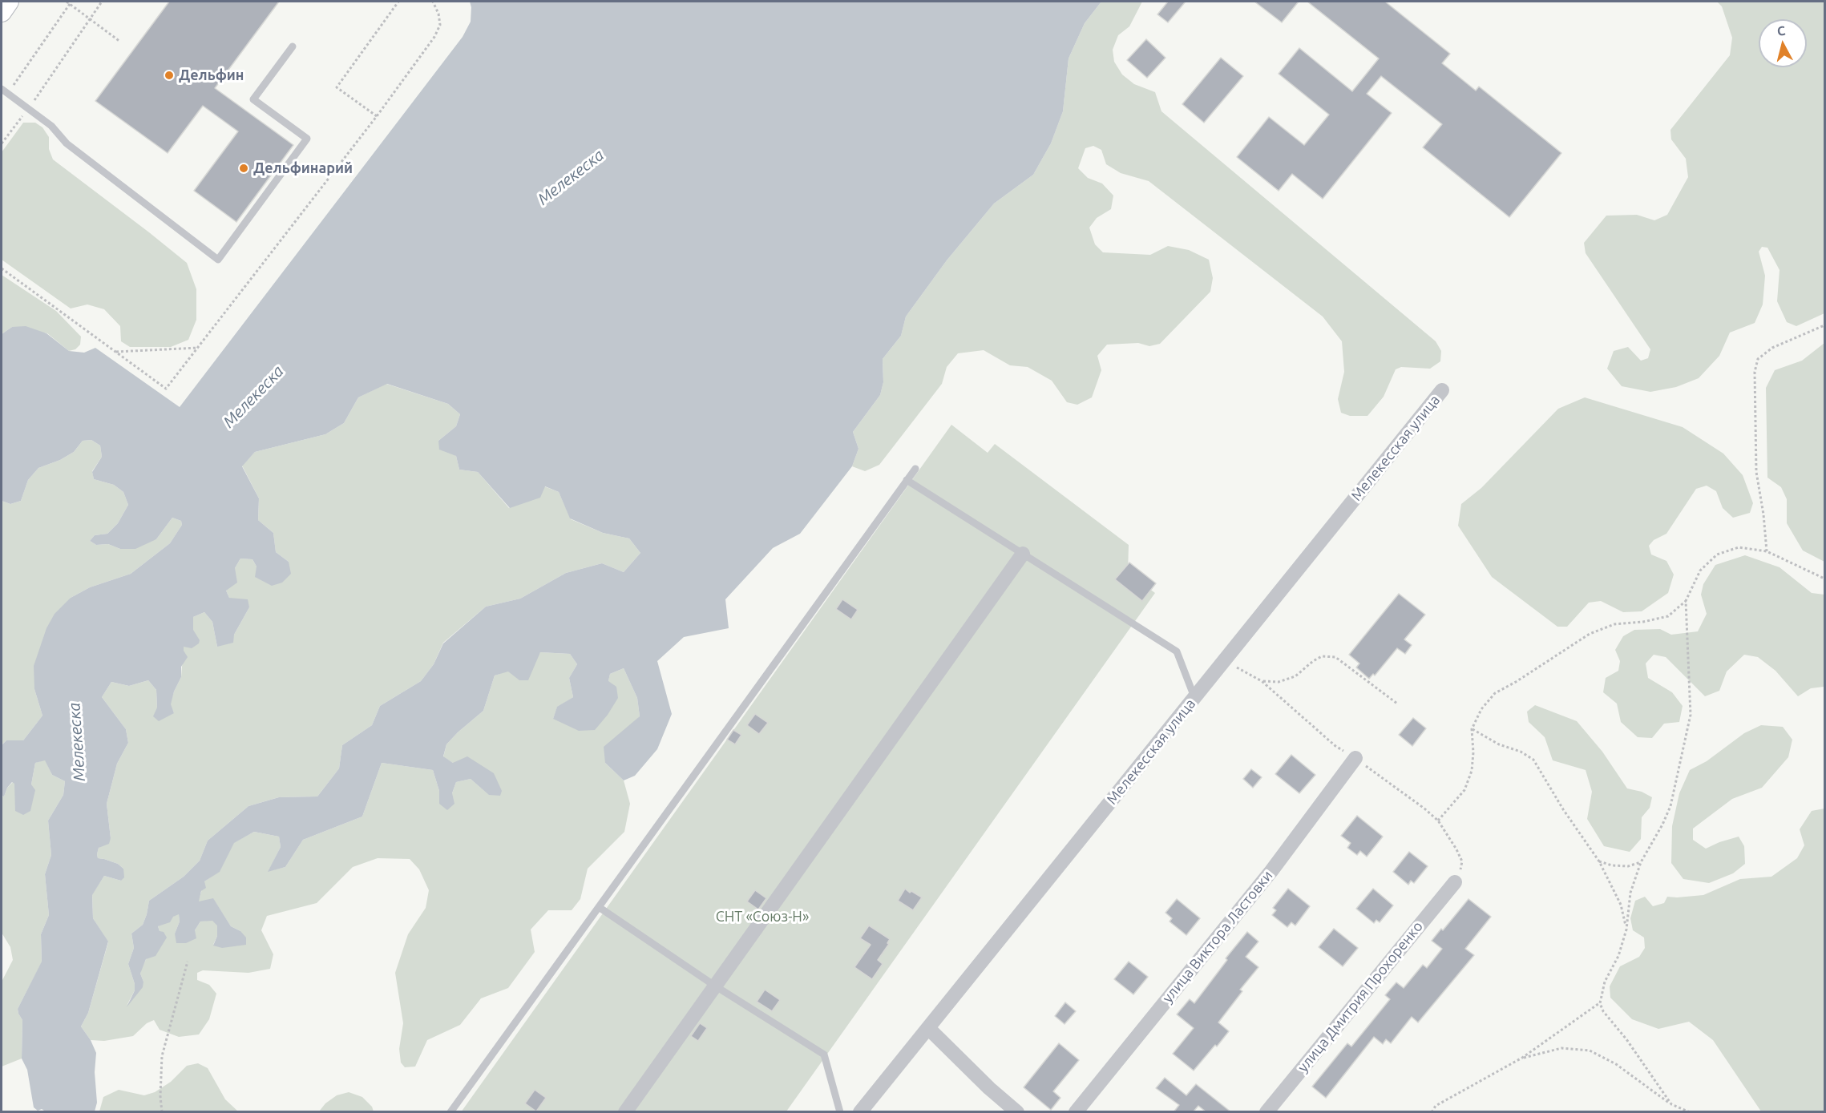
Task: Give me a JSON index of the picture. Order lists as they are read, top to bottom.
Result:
{
  "streets": {
    "street": ["Мелекесская улица", "улица Виктора Ластовки", "улица Дмитрия Прохоренко"]
  },
  "water": ["Мелекеска"],
  "parks": ["СНТ «Союз-Н»"],
  "places": ["Дельфин", "Дельфинарий"],
  "north": "top"
}
